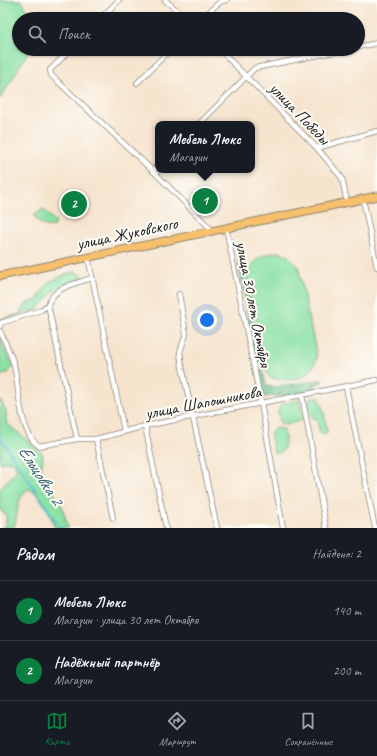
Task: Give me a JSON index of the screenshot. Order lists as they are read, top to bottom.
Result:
{
  "streets": {
    "main road": ["улица Жуковского"],
    "street": ["улица Победы", "улица 30 лет Октября", "улица Шапошникова"]
  },
  "crossings": [
    ["улица Победы", "улица Жуковского"],
    ["улица Жуковского", "улица 30 лет Октября"],
    ["улица 30 лет Октября", "улица Шапошникова"]
  ],
  "water": ["Ельцовка 2"],
  "page": {
    "search": "Поиск",
    "popup": ["Мебель Люкс", "Магазин"],
    "pins": ["1", "2"],
    "heading": ["Рядом", "Найдено: 2"],
    "list": [
      {
        "mark": "1",
        "name": "Мебель Люкс",
        "note": "Магазин · улица 30 лет Октября",
        "value": "140 m"
      },
      {
        "mark": "2",
        "name": "Надёжный партнёр",
        "note": "Магазин",
        "value": "200 m"
      }
    ],
    "nav": ["Карта", "Маршрут", "Сохранённые"]
  }
}
